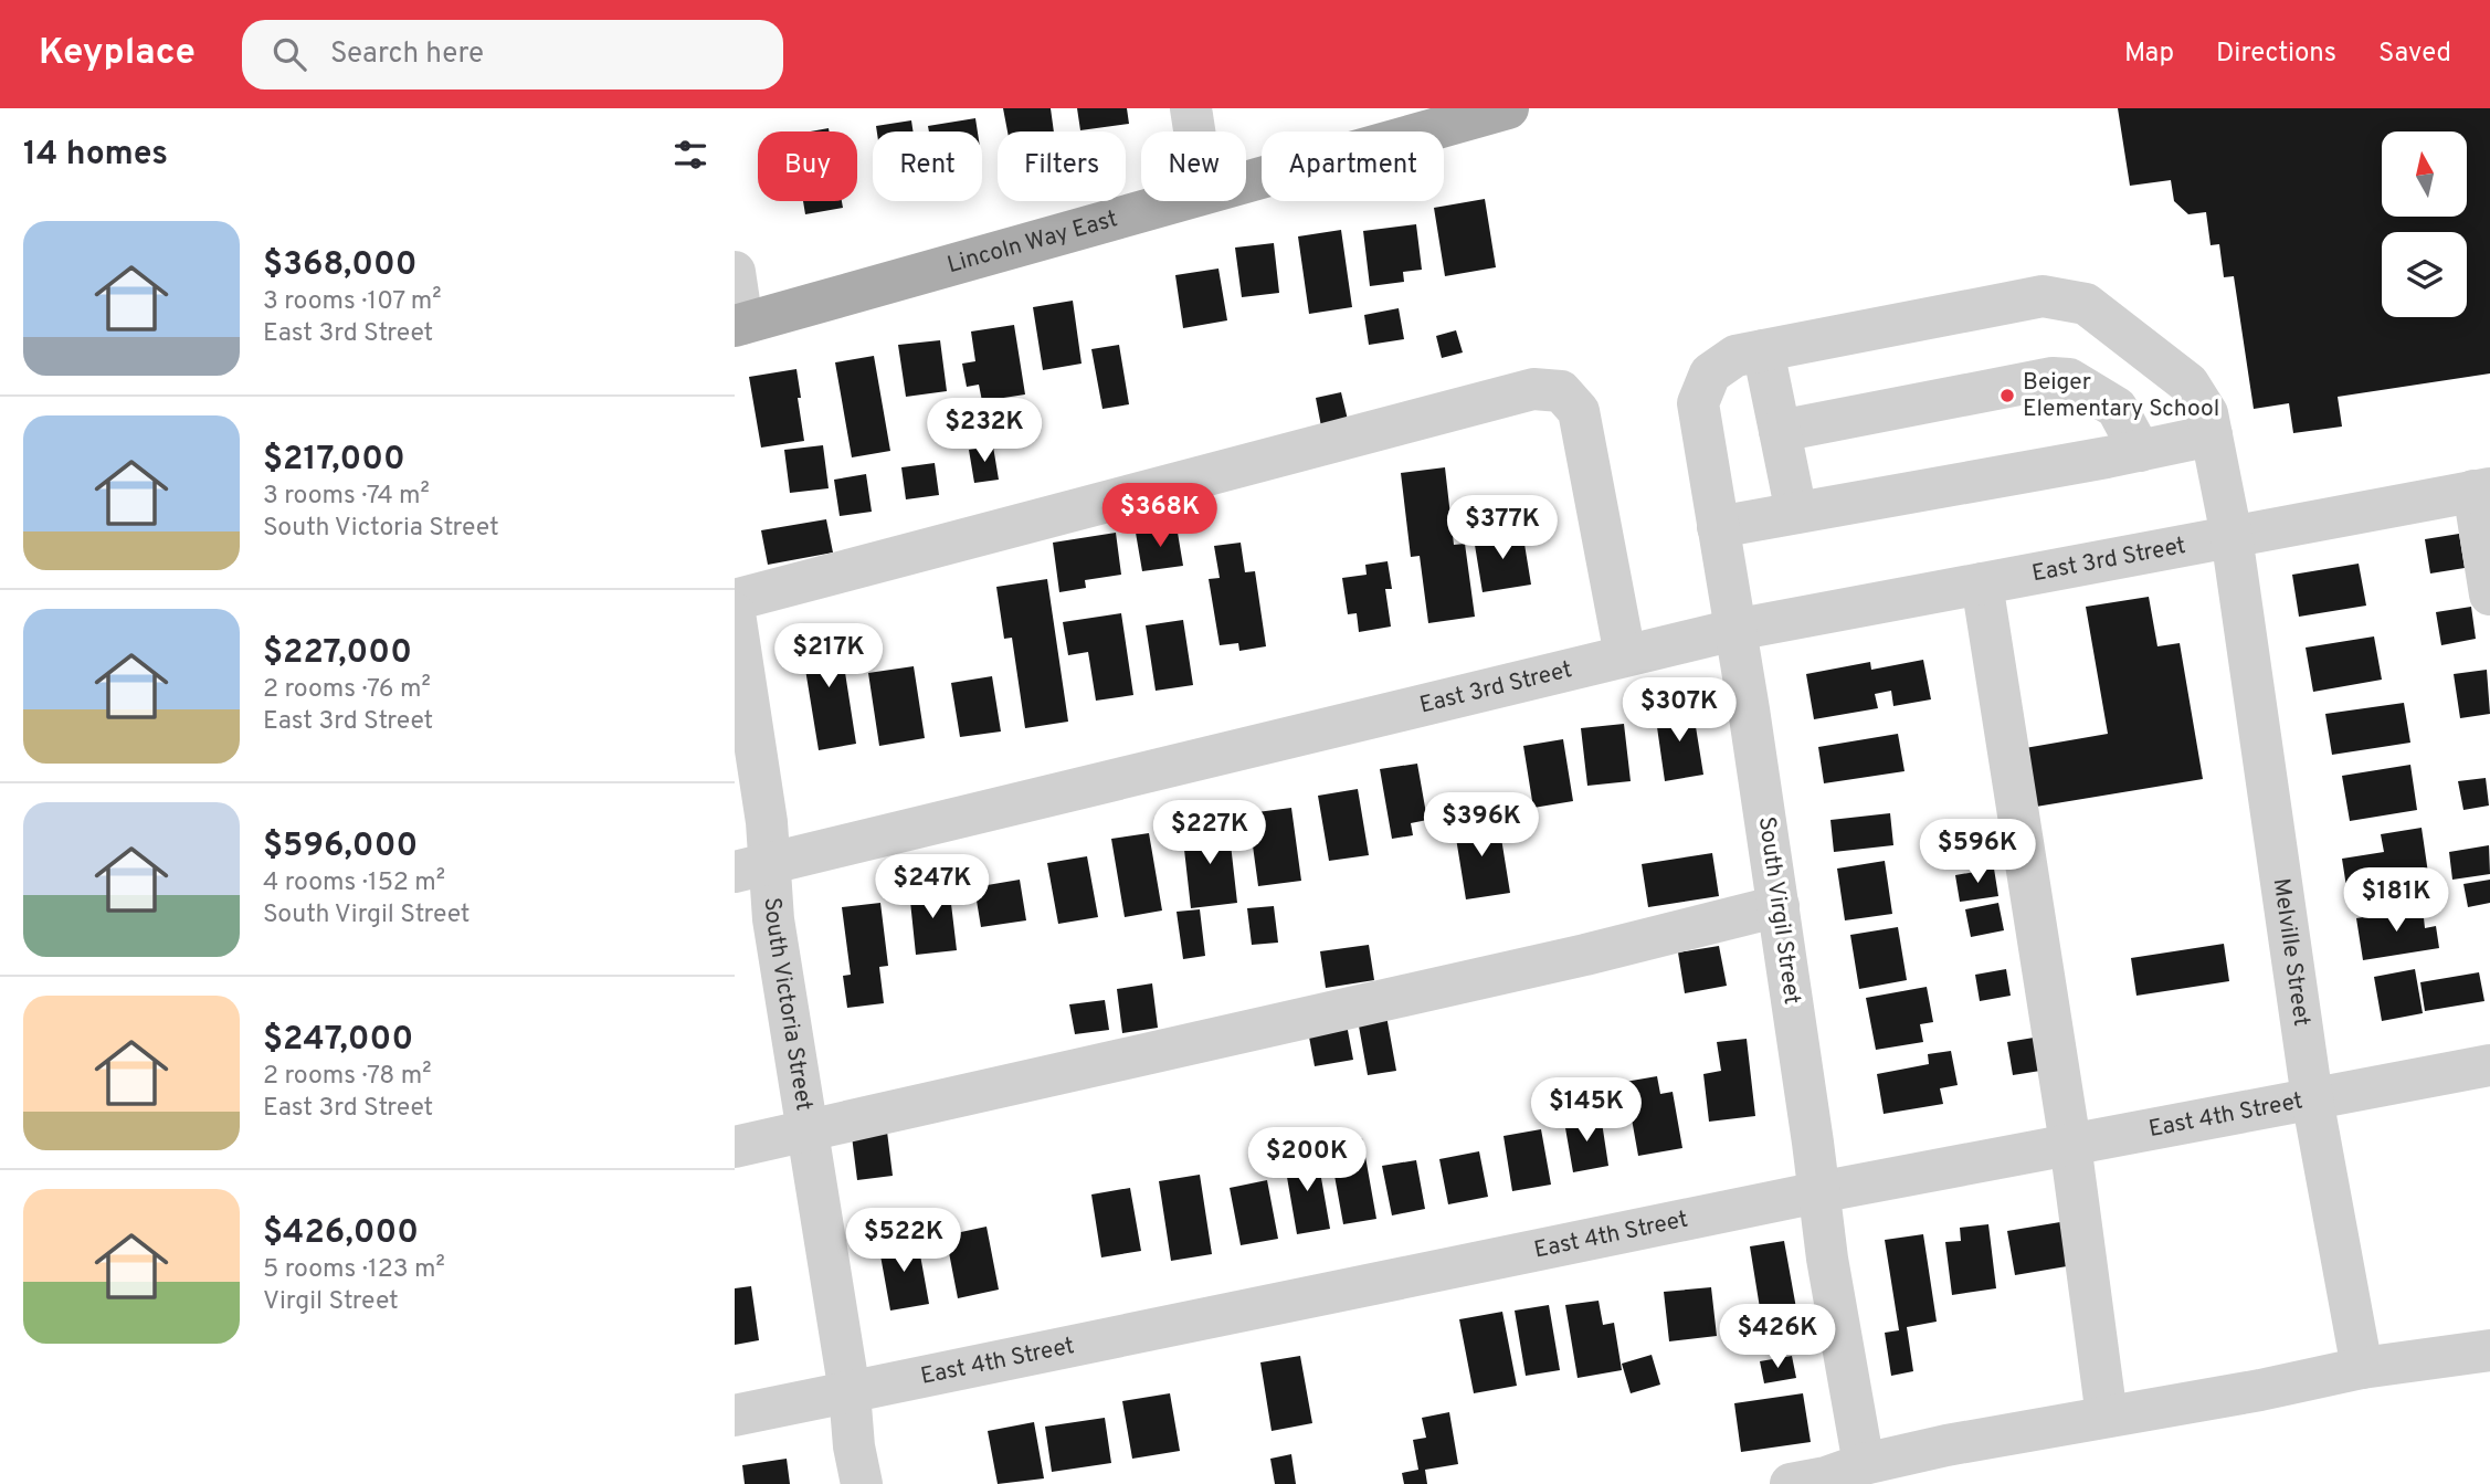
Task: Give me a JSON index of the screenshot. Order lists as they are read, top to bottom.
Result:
{
  "streets": {
    "main road": ["Lincoln Way East"],
    "street": [
      "East 3rd Street",
      "South Virgil Street",
      "Melville Street",
      "South Victoria Street",
      "East 4th Street"
    ]
  },
  "crossings": [
    ["East 3rd Street", "South Virgil Street"],
    ["East 3rd Street", "Melville Street"],
    ["East 3rd Street", "South Victoria Street"],
    ["South Virgil Street", "Melville Street"],
    ["South Virgil Street", "East 4th Street"],
    ["Melville Street", "East 4th Street"],
    ["South Victoria Street", "East 4th Street"]
  ],
  "places": ["Beiger Elementary School"],
  "north": "top",
  "page": {
    "header": "Keyplace",
    "search": "Search here",
    "nav": ["Map", "Directions", "Saved"],
    "heading": "14 homes",
    "chip": [
      "Buy",
      "Rent",
      "Filters",
      "New",
      "Apartment"
    ],
    "list": [
      {
        "name": "$368,000",
        "note": "3 rooms · 107 m² · East 3rd Street"
      },
      {
        "name": "$217,000",
        "note": "3 rooms · 74 m² · South Victoria Street"
      },
      {
        "name": "$227,000",
        "note": "2 rooms · 76 m² · East 3rd Street"
      },
      {
        "name": "$596,000",
        "note": "4 rooms · 152 m² · South Virgil Street"
      },
      {
        "name": "$247,000",
        "note": "2 rooms · 78 m² · East 3rd Street"
      },
      {
        "name": "$426,000",
        "note": "5 rooms · 123 m² · Virgil Street"
      }
    ],
    "price": [
      "$232K",
      "$368K",
      "$377K",
      "$217K",
      "$307K",
      "$396K",
      "$227K",
      "$596K",
      "$247K",
      "$181K",
      "$145K",
      "$200K",
      "$522K",
      "$426K"
    ]
  }
}
